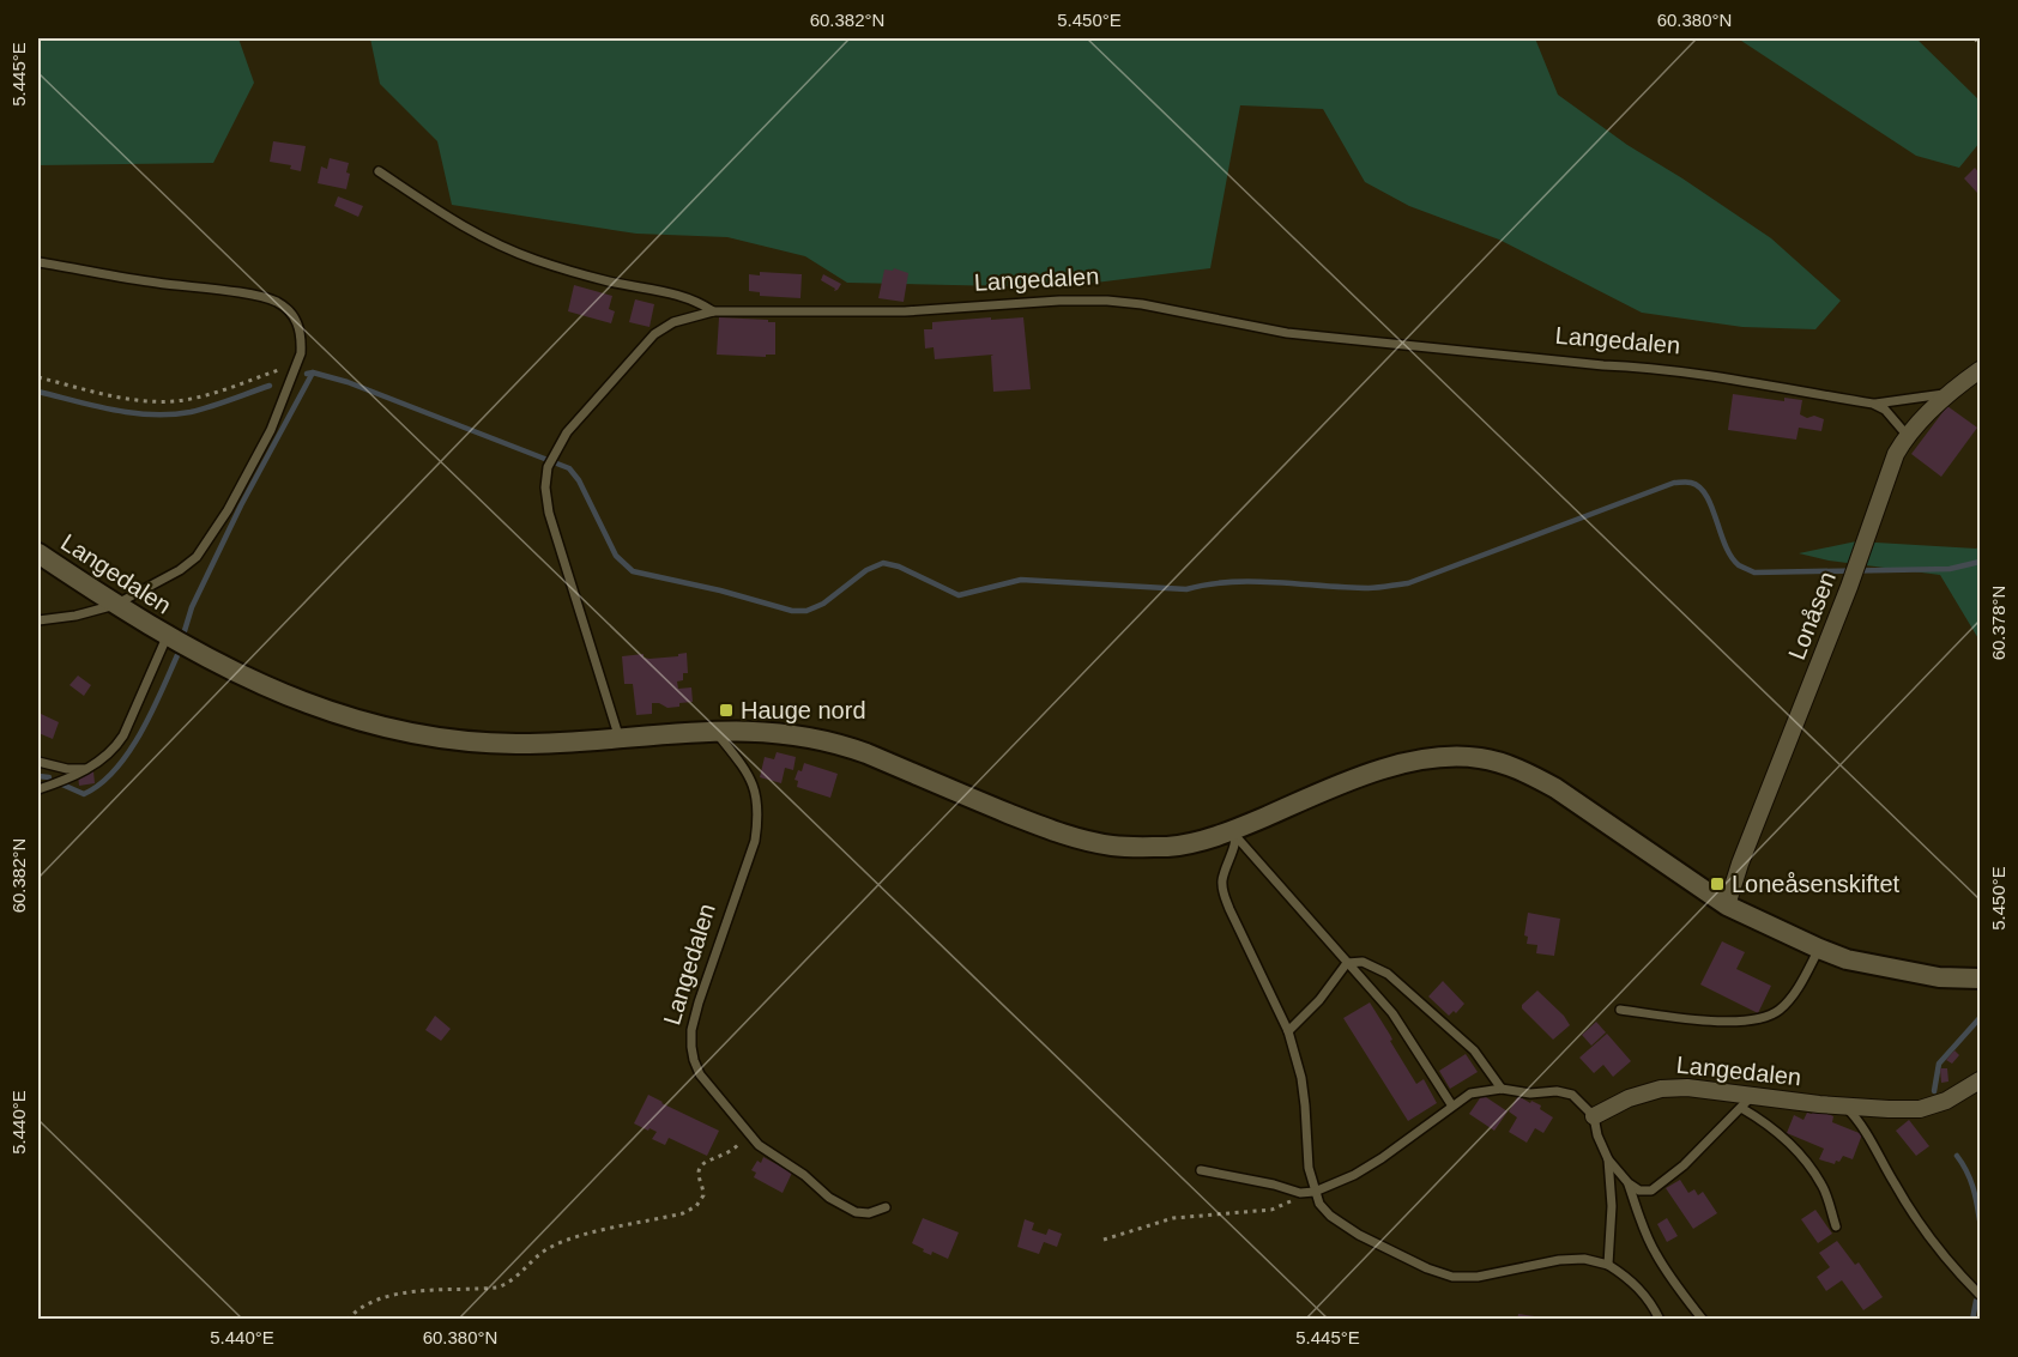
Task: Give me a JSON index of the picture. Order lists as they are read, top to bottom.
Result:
{
  "streets": {
    "main road": ["Langedalen"],
    "street": ["Lonåsen"]
  },
  "crossings": [
    ["Langedalen", "Lonåsen"]
  ],
  "places": {
    "transit": ["Hauge nord", "Loneåsenskiftet"]
  },
  "coordinates": [
    "60.382°N",
    "5.450°E",
    "60.380°N",
    "5.445°E",
    "60.378°N",
    "5.440°E"
  ]
}
